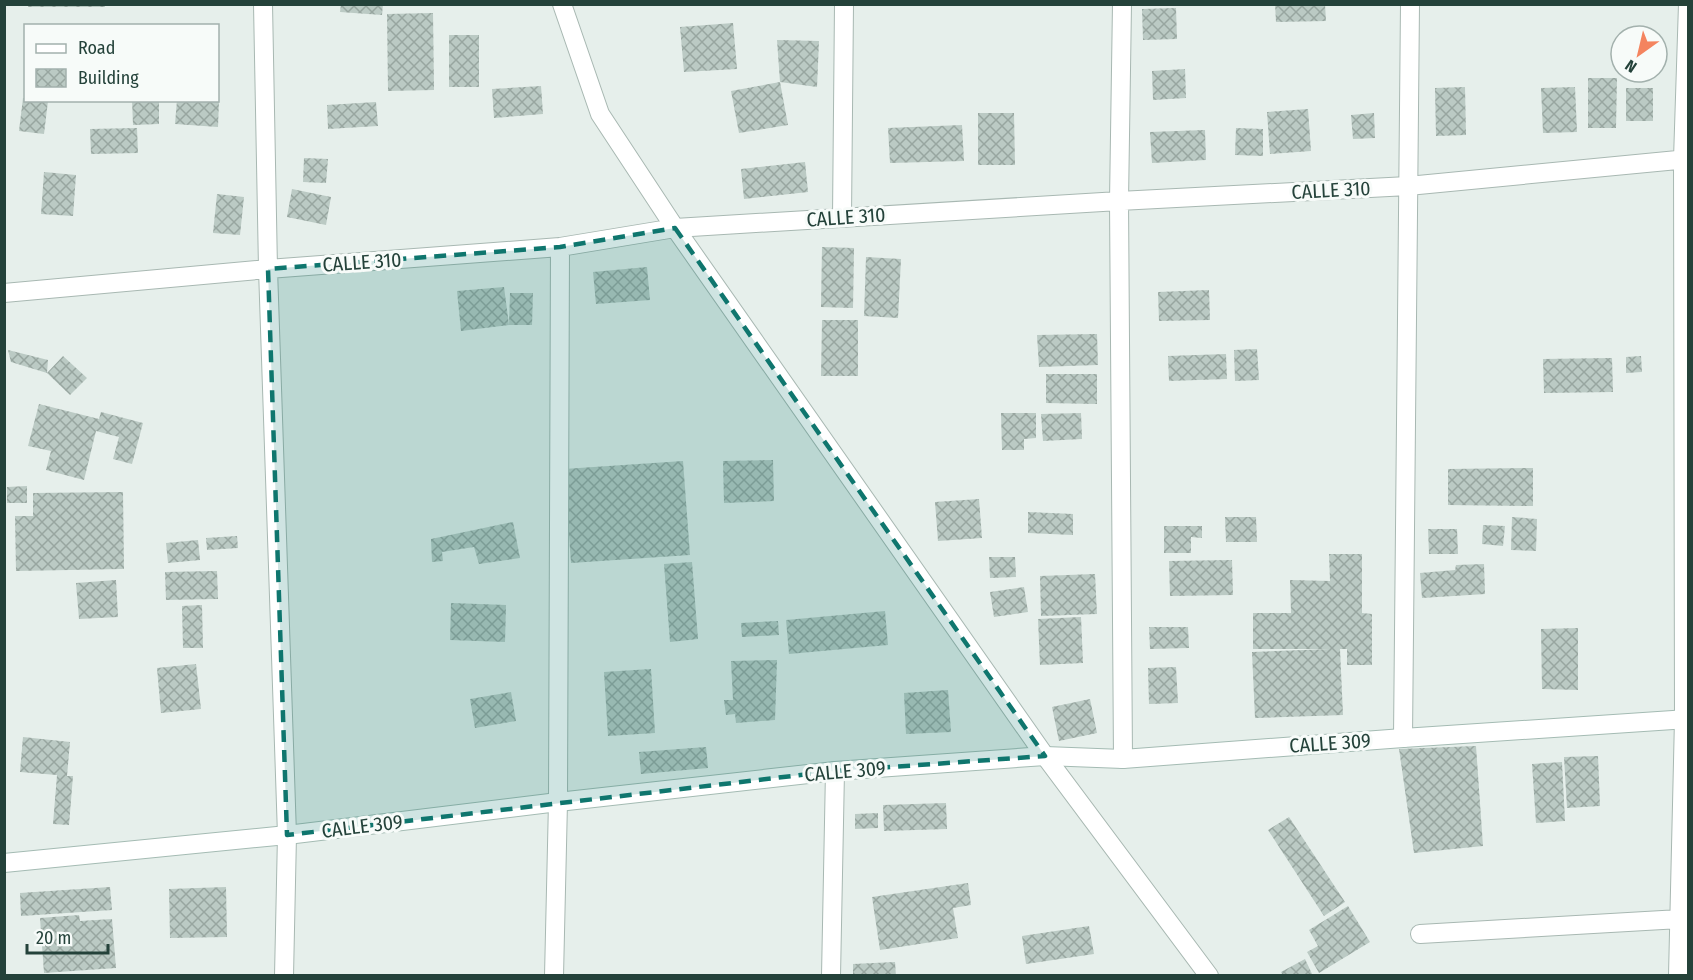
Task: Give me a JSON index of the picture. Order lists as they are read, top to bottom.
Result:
{
  "streets": {
    "street": ["CALLE 310", "CALLE 309"]
  },
  "legend": ["Road", "Building"],
  "scale_bar": "20 m",
  "north": "bottom left"
}
